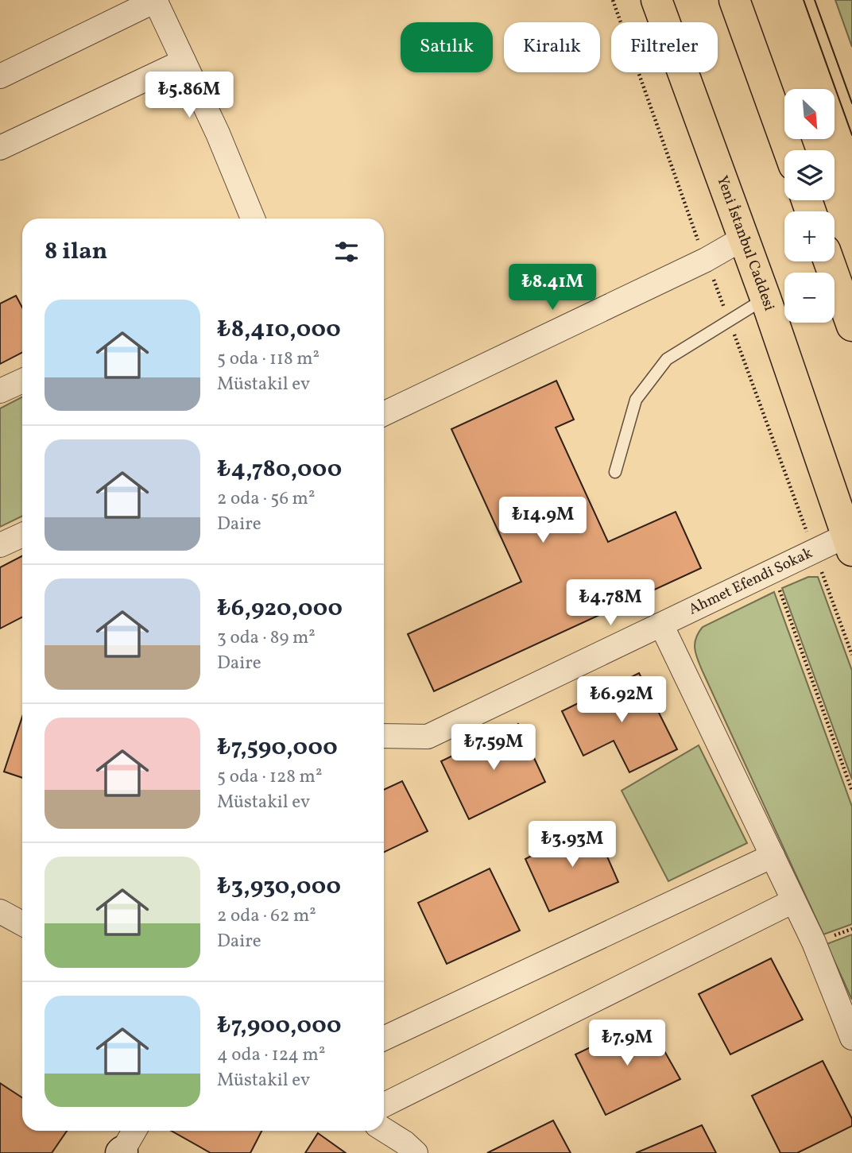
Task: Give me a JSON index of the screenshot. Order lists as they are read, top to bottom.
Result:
{
  "streets": {
    "highway": ["Yeni İstanbul Caddesi"],
    "street": ["Ahmet Efendi Sokak"]
  },
  "crossings": [
    ["Yeni İstanbul Caddesi", "Ahmet Efendi Sokak"]
  ],
  "north": "bottom right",
  "page": {
    "chip": ["Satılık", "Kiralık", "Filtreler"],
    "price": [
      "₺5.86M",
      "₺8.41M",
      "₺14.9M",
      "₺4.78M",
      "₺6.92M",
      "₺7.59M",
      "₺3.93M",
      "₺7.9M"
    ],
    "map_buttons": ["+", "−"],
    "heading": "8 ilan",
    "list": [
      {
        "name": "₺8,410,000",
        "note": "5 oda · 118 m² · Müstakil ev"
      },
      {
        "name": "₺4,780,000",
        "note": "2 oda · 56 m² · Daire"
      },
      {
        "name": "₺6,920,000",
        "note": "3 oda · 89 m² · Daire"
      },
      {
        "name": "₺7,590,000",
        "note": "5 oda · 128 m² · Müstakil ev"
      },
      {
        "name": "₺3,930,000",
        "note": "2 oda · 62 m² · Daire"
      },
      {
        "name": "₺7,900,000",
        "note": "4 oda · 124 m² · Müstakil ev"
      }
    ]
  }
}
